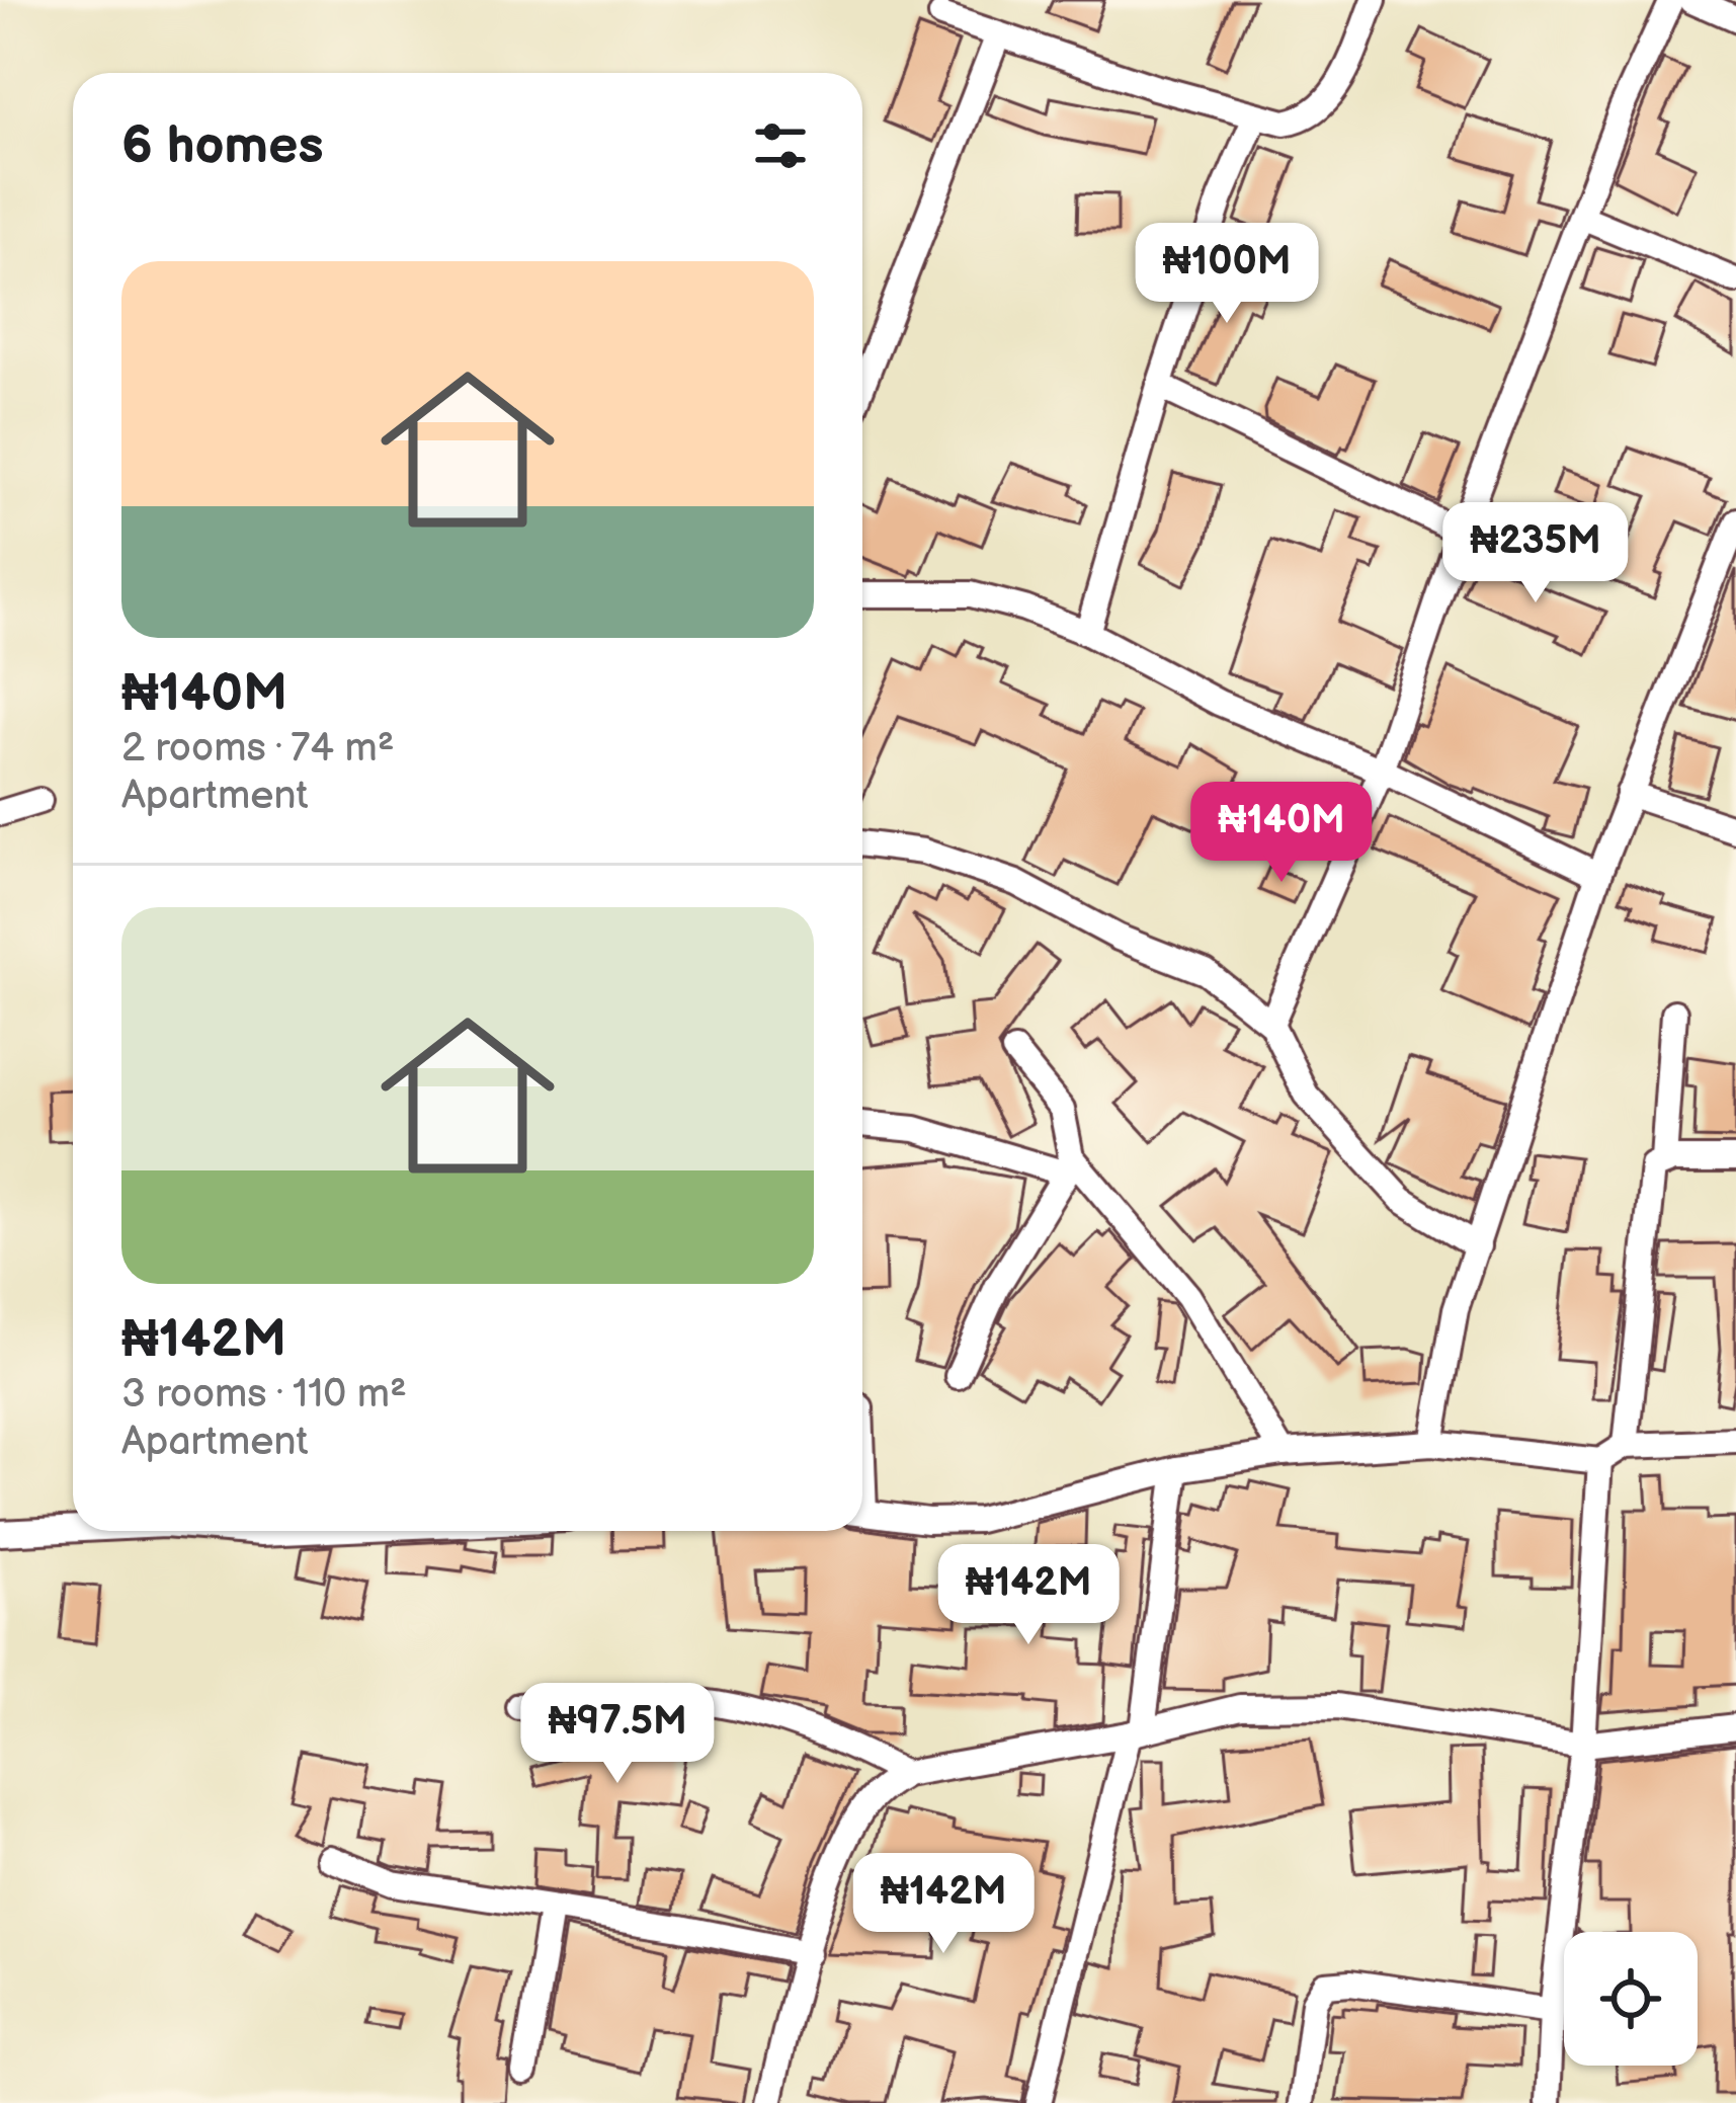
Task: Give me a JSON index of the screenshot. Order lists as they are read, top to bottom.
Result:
{
  "page": {
    "heading": "6 homes",
    "list": [
      {
        "name": "₦140M",
        "note": "2 rooms · 74 m² · Apartment"
      },
      {
        "name": "₦142M",
        "note": "3 rooms · 110 m² · Apartment"
      }
    ],
    "price": [
      "₦100M",
      "₦235M",
      "₦140M",
      "₦142M",
      "₦97.5M",
      "₦142M"
    ]
  }
}
